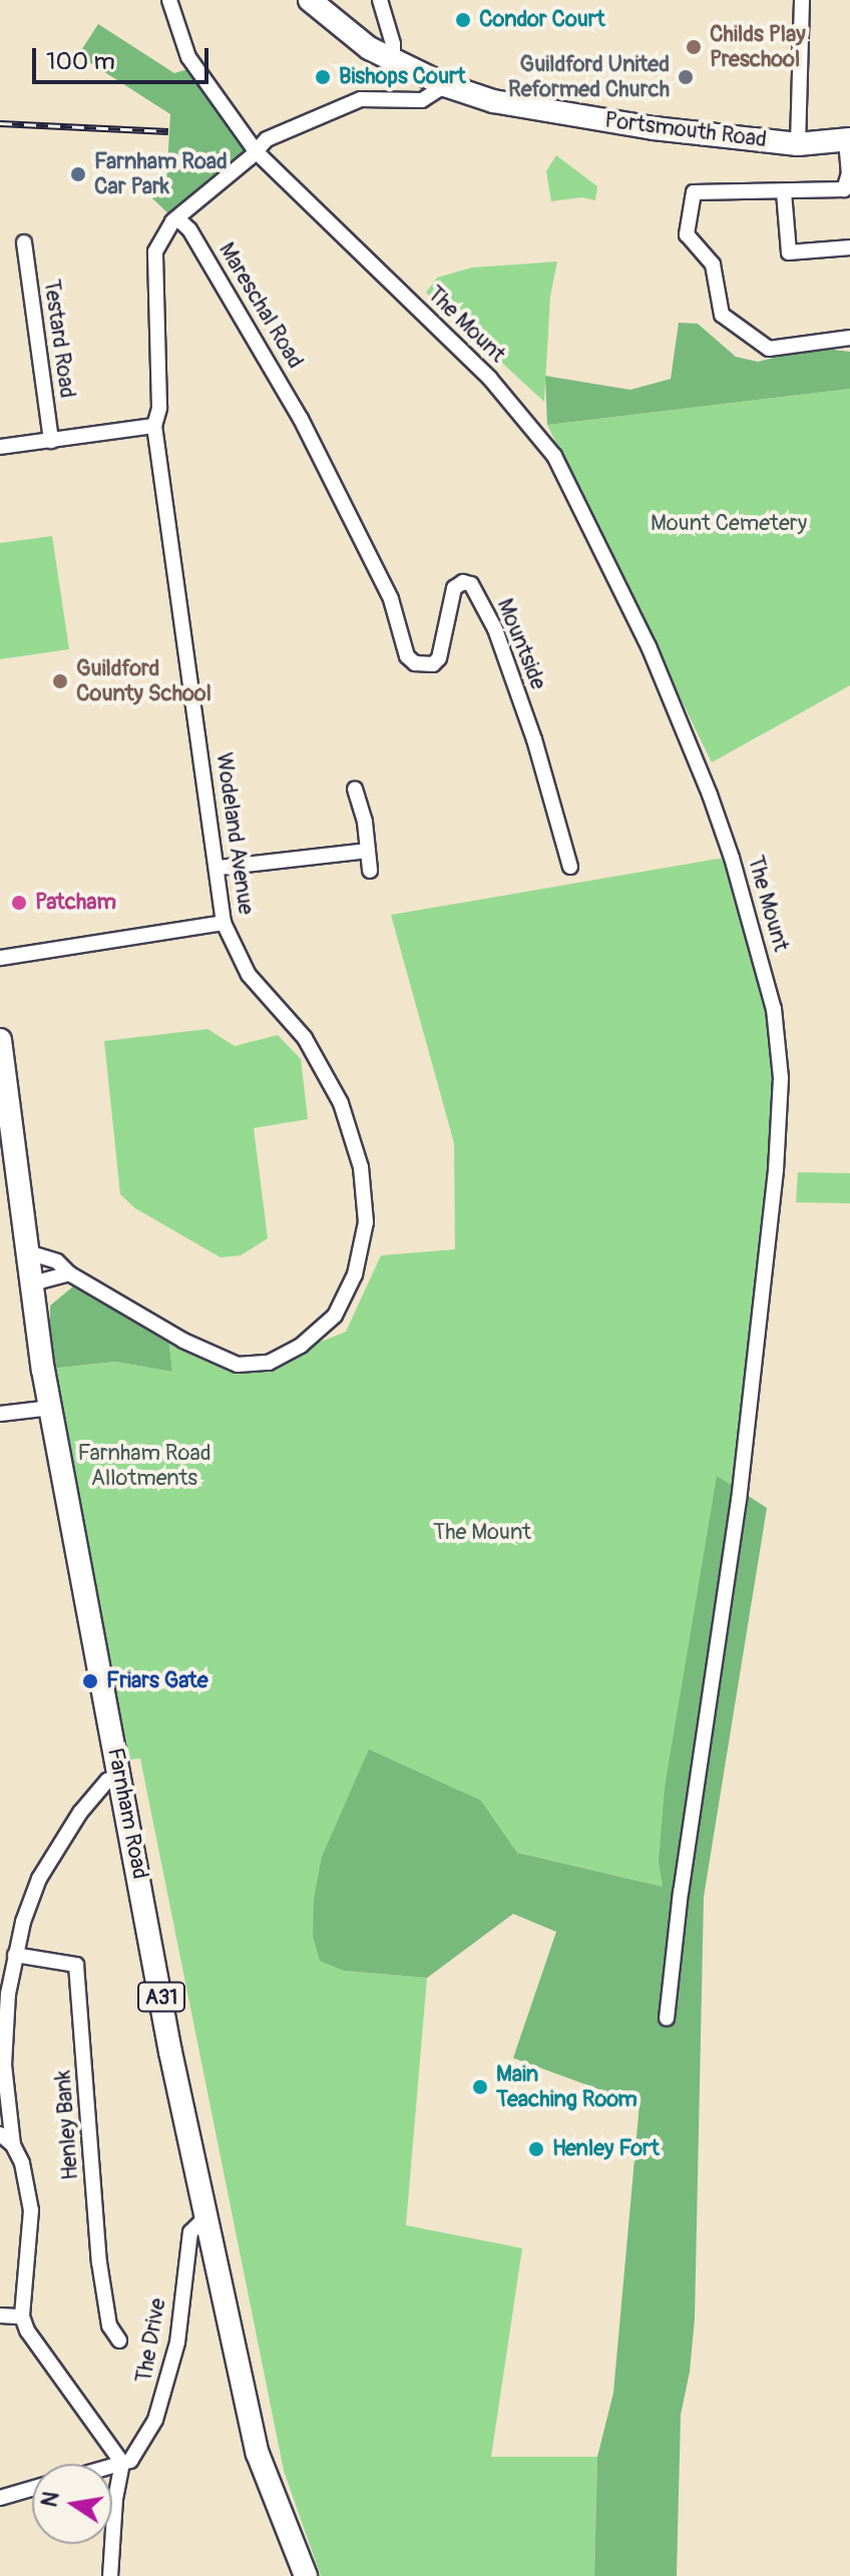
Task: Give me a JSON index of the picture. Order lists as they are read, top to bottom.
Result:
{
  "streets": {
    "main road": ["Portsmouth Road", "Farnham Road", "A31"],
    "street": [
      "Mareschal Road",
      "The Mount",
      "Testard Road",
      "Mountside",
      "Wodeland Avenue",
      "Henley Bank",
      "The Drive"
    ]
  },
  "crossings": [
    ["Portsmouth Road", "Wodeland Avenue"],
    ["Mareschal Road", "Mountside"],
    ["Mareschal Road", "Wodeland Avenue"],
    ["The Mount", "Wodeland Avenue"],
    ["Wodeland Avenue", "Farnham Road"],
    ["Farnham Road", "The Drive"]
  ],
  "parks": ["Mount Cemetery", "Farnham Road Allotments", "The Mount"],
  "places": [
    "Condor Court",
    "Childs Play Preschool",
    "Bishops Court",
    "Guildford United Reformed Church",
    "Farnham Road Car Park",
    "Guildford County School",
    "Patcham",
    "Friars Gate",
    "Main Teaching Room",
    "Henley Fort"
  ],
  "scale_bar": "100 m",
  "north": "left"
}
